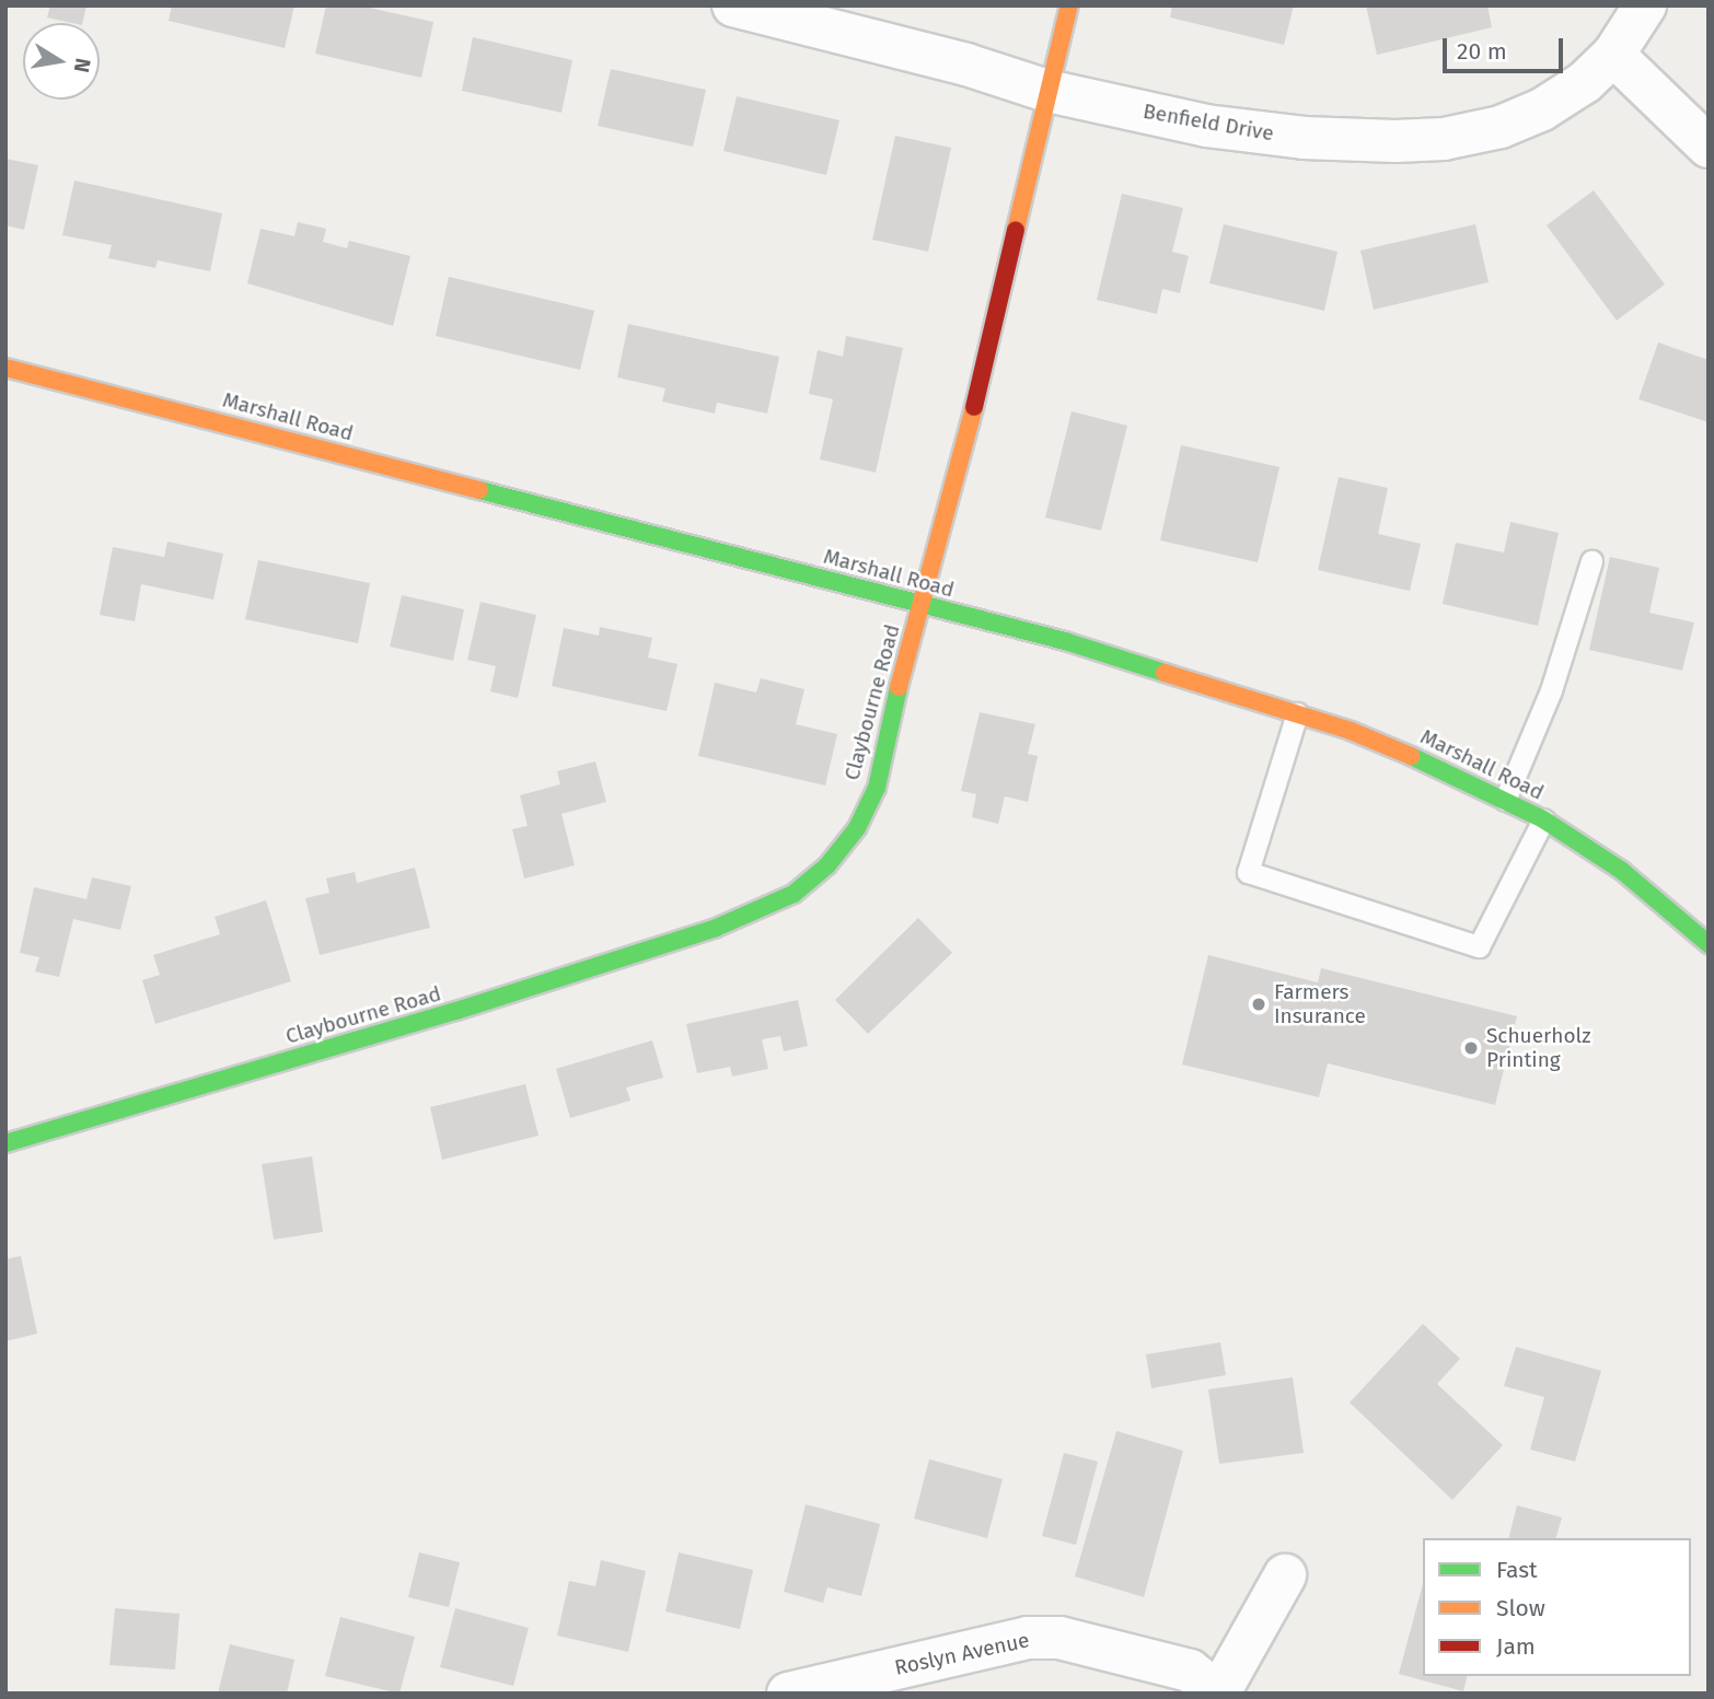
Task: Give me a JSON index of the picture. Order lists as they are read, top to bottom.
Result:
{
  "streets": {
    "street": [
      "Benfield Drive",
      "Marshall Road",
      "Claybourne Road",
      "Roslyn Avenue"
    ]
  },
  "crossings": [
    ["Benfield Drive", "Claybourne Road"],
    ["Marshall Road", "Claybourne Road"]
  ],
  "places": ["Farmers Insurance", "Schuerholz Printing"],
  "legend": ["Fast", "Slow", "Jam"],
  "scale_bar": "20 m",
  "north": "right"
}
